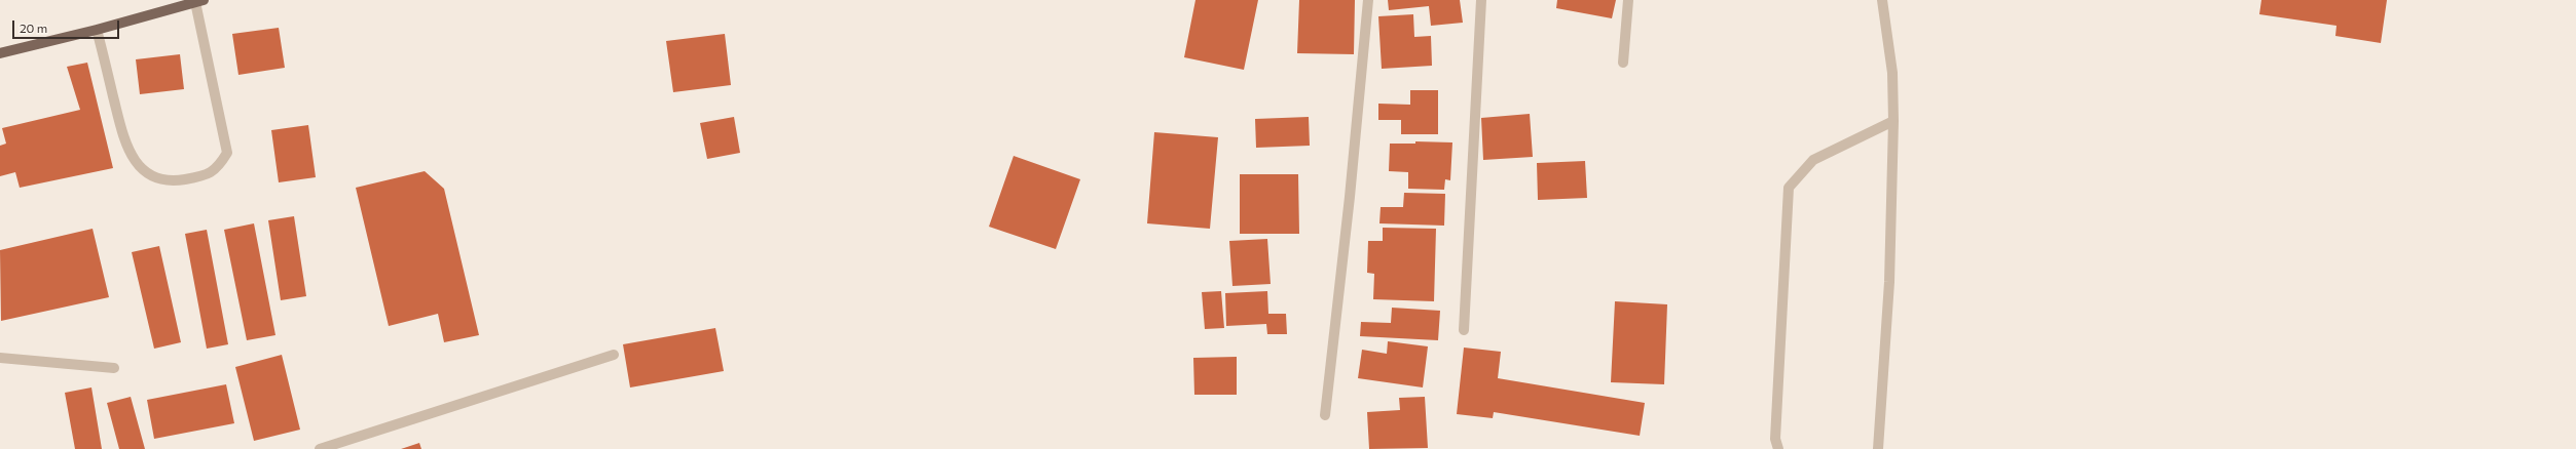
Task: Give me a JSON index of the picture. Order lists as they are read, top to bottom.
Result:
{
  "scale_bar": "20 m"
}
